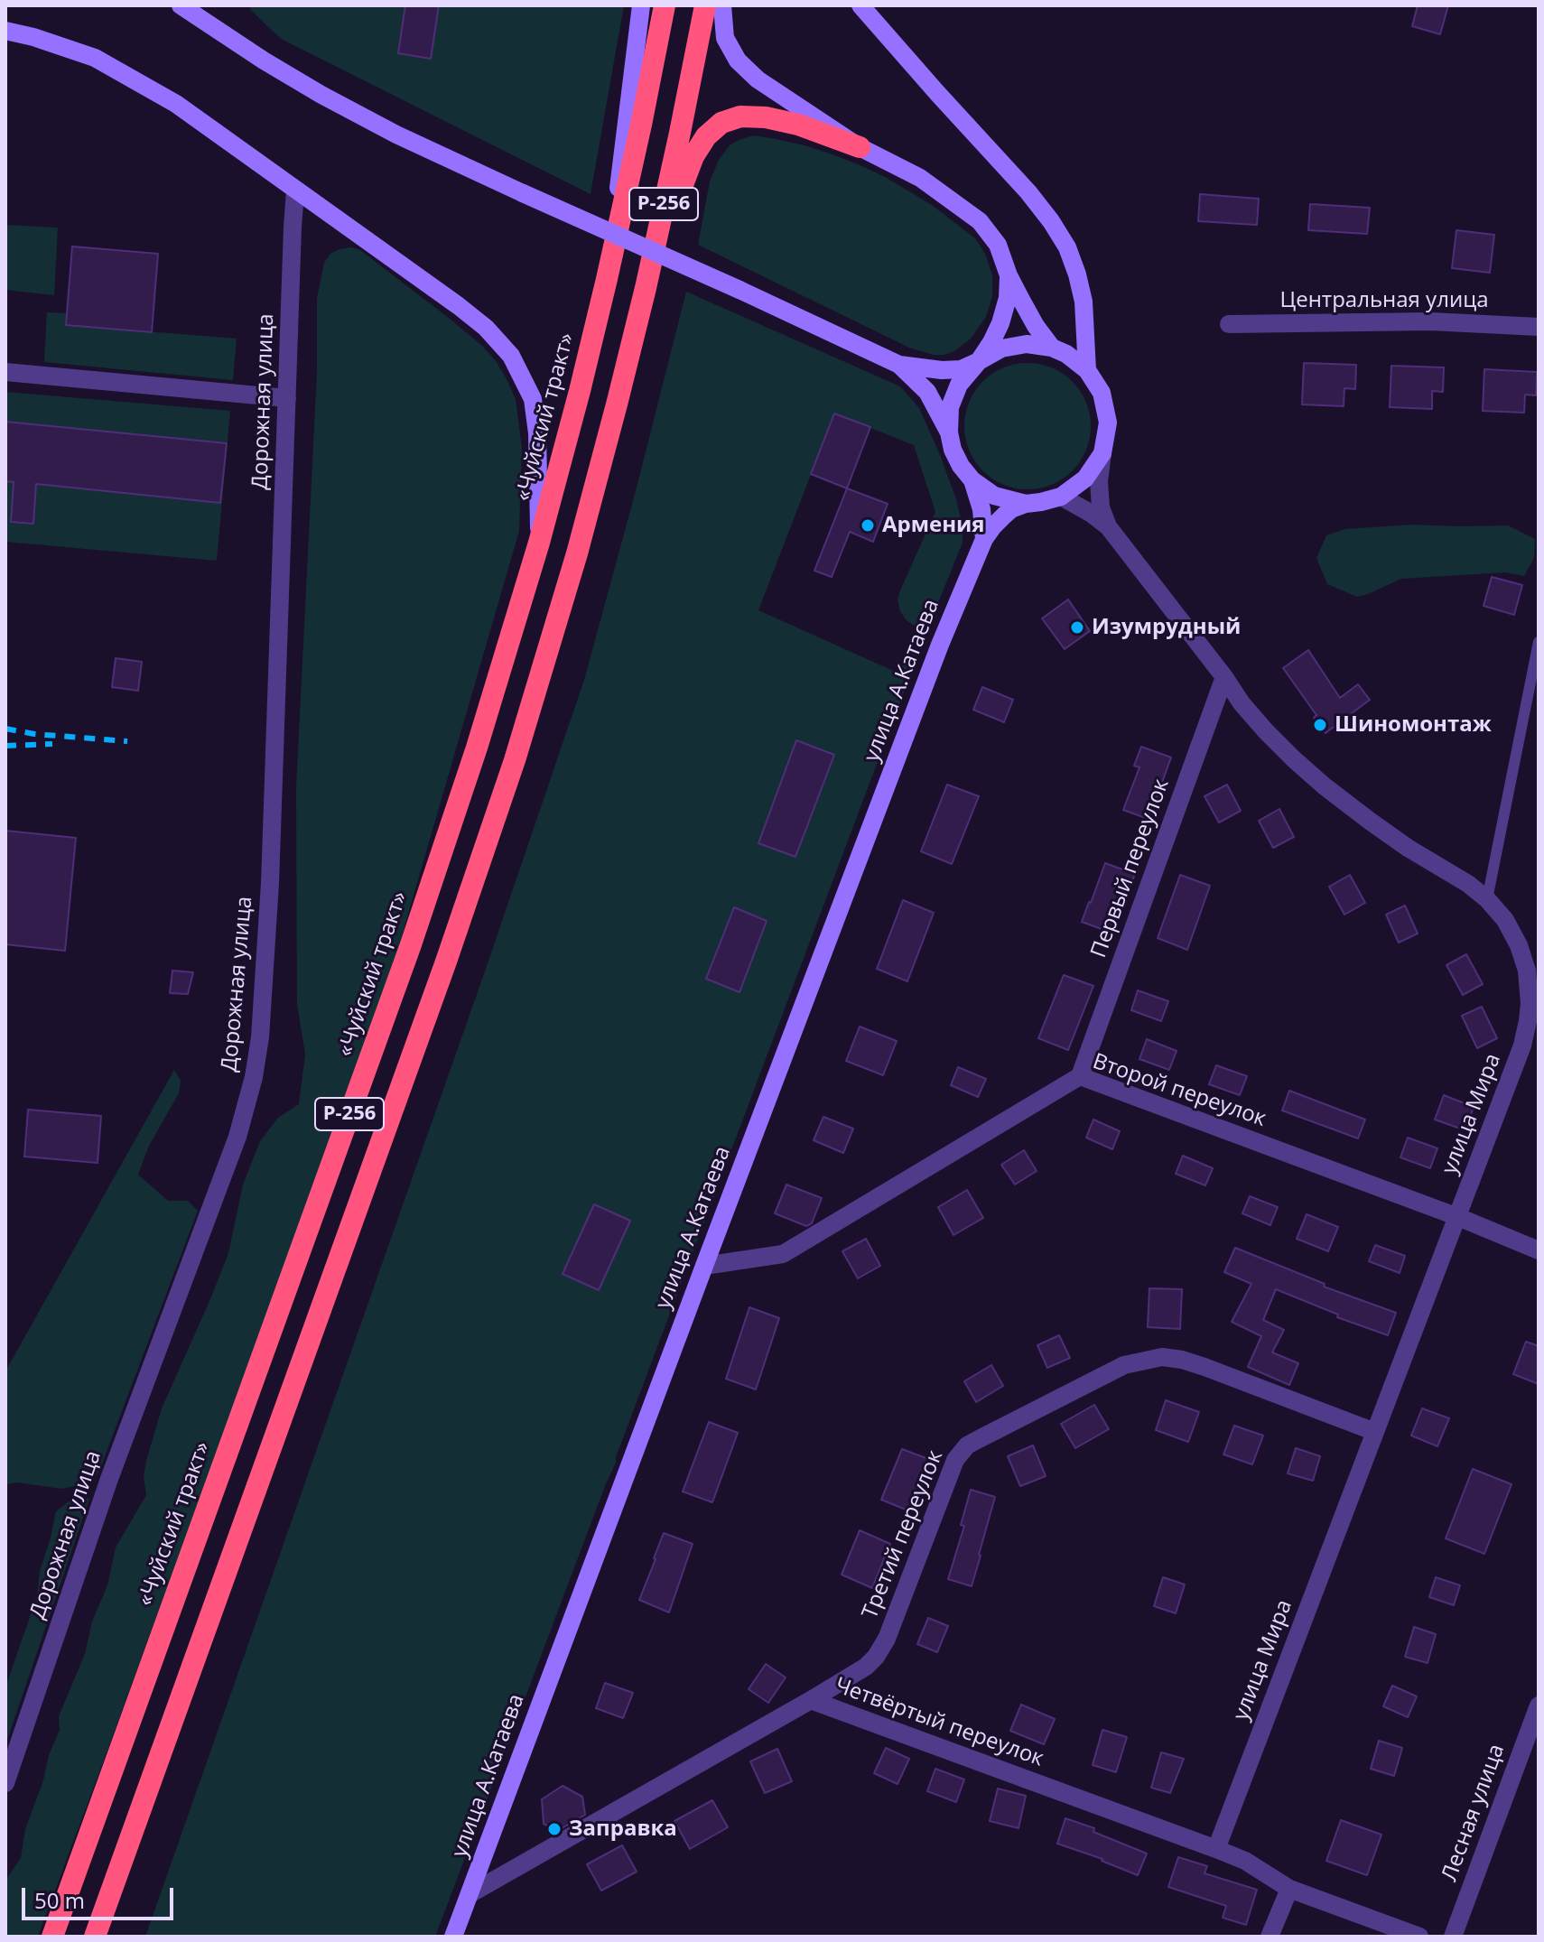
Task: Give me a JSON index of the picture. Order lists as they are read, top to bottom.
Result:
{
  "streets": {
    "highway": ["Р-256", "«Чуйский тракт»"],
    "street": [
      "Центральная улица",
      "Дорожная улица",
      "улица А.Катаева",
      "Первый переулок",
      "Второй переулок",
      "улица Мира",
      "Третий переулок",
      "Четвёртый переулок",
      "Лесная улица"
    ]
  },
  "crossings": [
    ["улица А.Катаева", "Второй переулок"],
    ["улица А.Катаева", "Четвёртый переулок"],
    ["Первый переулок", "Второй переулок"],
    ["Первый переулок", "улица Мира"],
    ["Второй переулок", "улица Мира"],
    ["улица Мира", "Третий переулок"],
    ["улица Мира", "Четвёртый переулок"],
    ["Третий переулок", "Четвёртый переулок"]
  ],
  "places": [
    "Армения",
    "Изумрудный",
    "Шиномонтаж",
    "Заправка"
  ],
  "scale_bar": "50 m"
}
